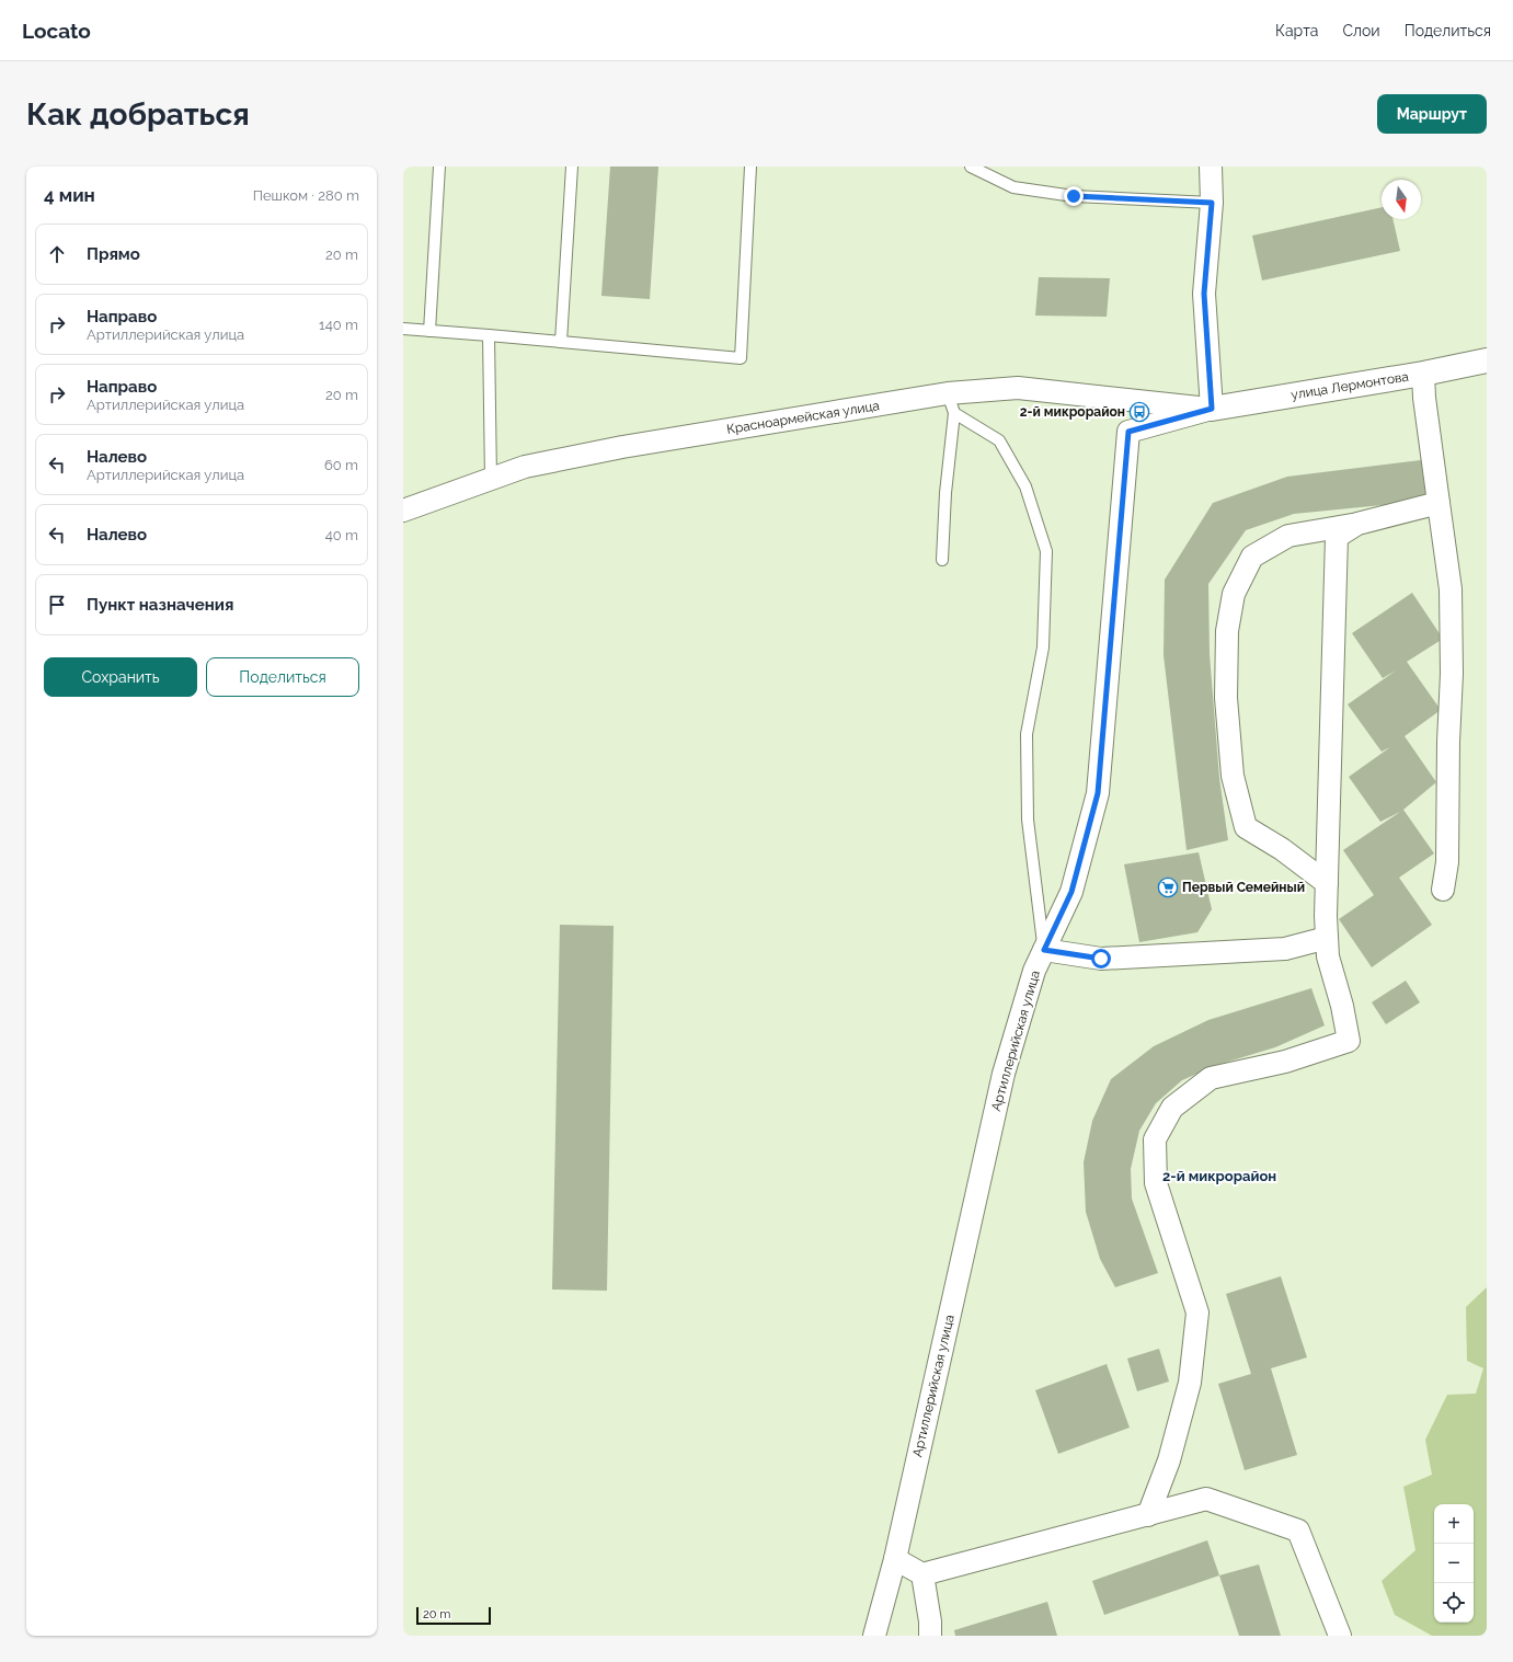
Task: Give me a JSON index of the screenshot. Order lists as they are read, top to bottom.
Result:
{
  "streets": {
    "street": ["улица Лермонтова", "Красноармейская улица", "Артиллерийская улица"]
  },
  "crossings": [
    ["улица Лермонтова", "Красноармейская улица"],
    ["улица Лермонтова", "Артиллерийская улица"],
    ["Красноармейская улица", "Артиллерийская улица"]
  ],
  "districts": ["2-й микрорайон"],
  "places": {
    "bus stop": ["2-й микрорайон"],
    "supermarket": ["Первый Семейный"]
  },
  "scale_bar": "20 m",
  "north": "bottom",
  "page": {
    "header": "Locato",
    "nav": ["Карта", "Слои", "Поделиться"],
    "buttons": [
      "Маршрут",
      ["Сохранить", "Поделиться"]
    ],
    "title": "Как добраться",
    "heading": ["4 мин", "Пешком · 280 m"],
    "list": [
      ["Прямо", "20 m"],
      ["Направо", "Артиллерийская улица", "140 m"],
      ["Направо", "Артиллерийская улица", "20 m"],
      ["Налево", "Артиллерийская улица", "60 m"],
      ["Налево", "40 m"],
      "Пункт назначения"
    ],
    "map_buttons": ["+", "−"],
    "scale": "20 m"
  }
}
